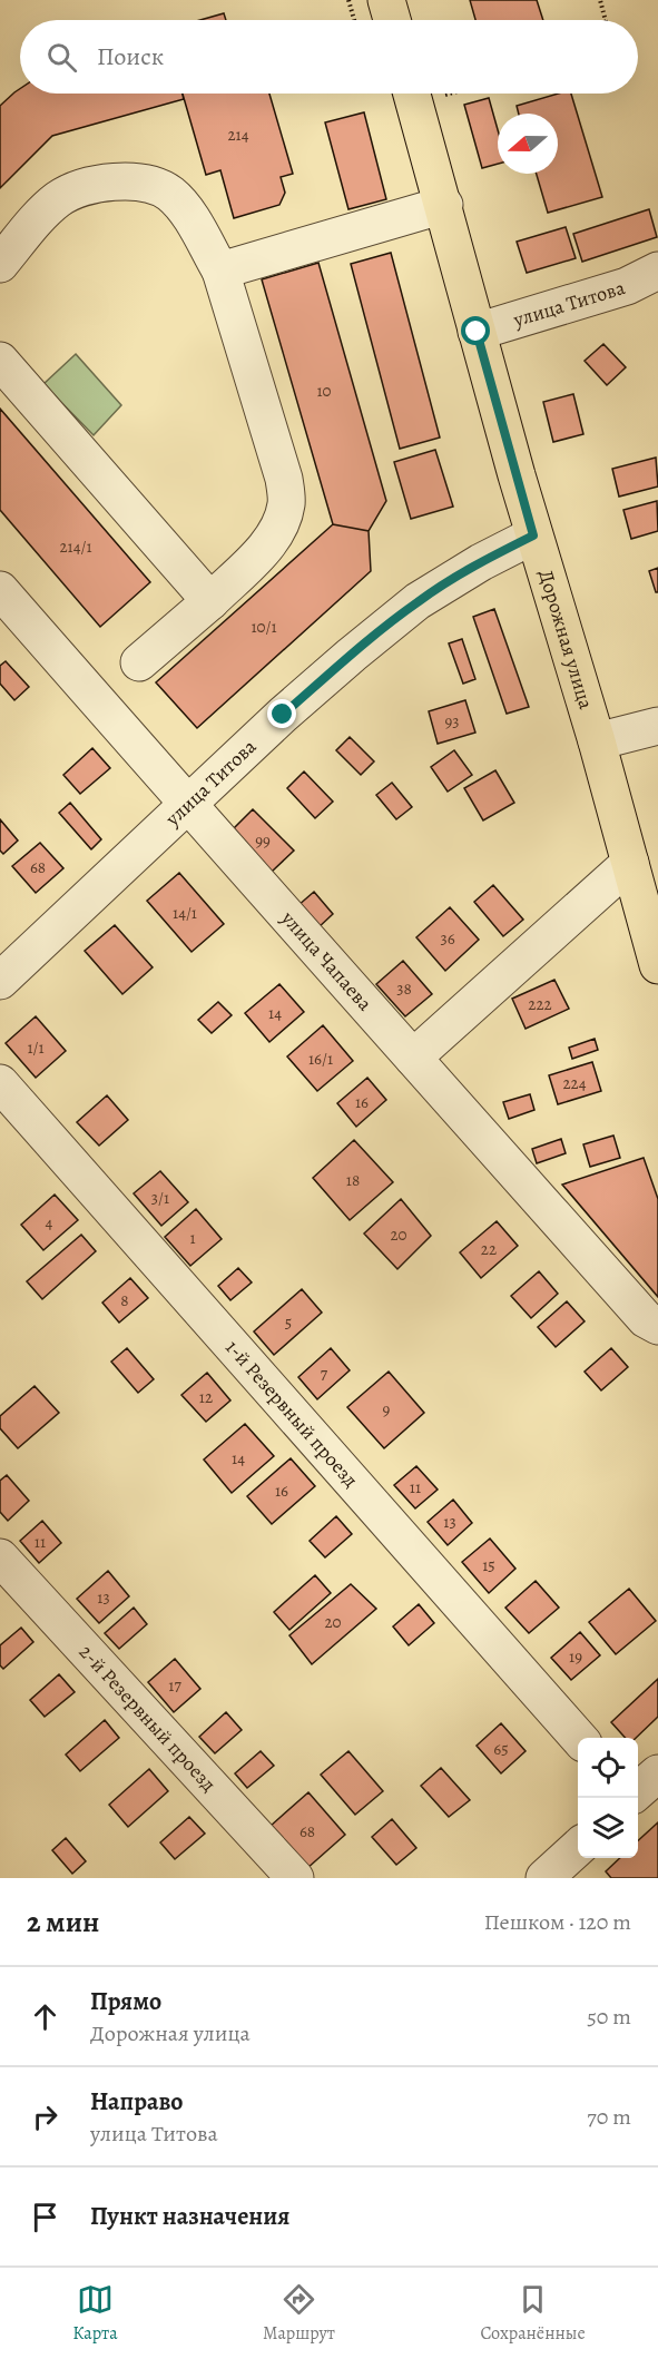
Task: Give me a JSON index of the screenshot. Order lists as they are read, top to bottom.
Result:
{
  "streets": {
    "main road": ["Дорожная улица"],
    "street": [
      "улица Титова",
      "улица Чапаева",
      "1-й Резервный проезд",
      "2-й Резервный проезд"
    ]
  },
  "crossings": [
    ["улица Титова", "Дорожная улица"],
    ["улица Титова", "улица Чапаева"]
  ],
  "house_numbers": [
    "214",
    "10",
    "214/1",
    "10/1",
    "93",
    "99",
    "68",
    "14/1",
    "36",
    "38",
    "222",
    "14",
    "1/1",
    "16/1",
    "224",
    "16",
    "18",
    "3/1",
    "4",
    "20",
    "1",
    "22",
    "8",
    "5",
    "7",
    "12",
    "9",
    "14",
    "11",
    "16",
    "13",
    "11",
    "15",
    "13",
    "20",
    "19",
    "17",
    "65",
    "68"
  ],
  "north": "left",
  "page": {
    "search": "Поиск",
    "heading": ["2 мин", "Пешком · 120 m"],
    "list": [
      ["Прямо", "Дорожная улица", "50 m"],
      ["Направо", "улица Титова", "70 m"],
      "Пункт назначения"
    ],
    "nav": ["Карта", "Маршрут", "Сохранённые"]
  }
}
